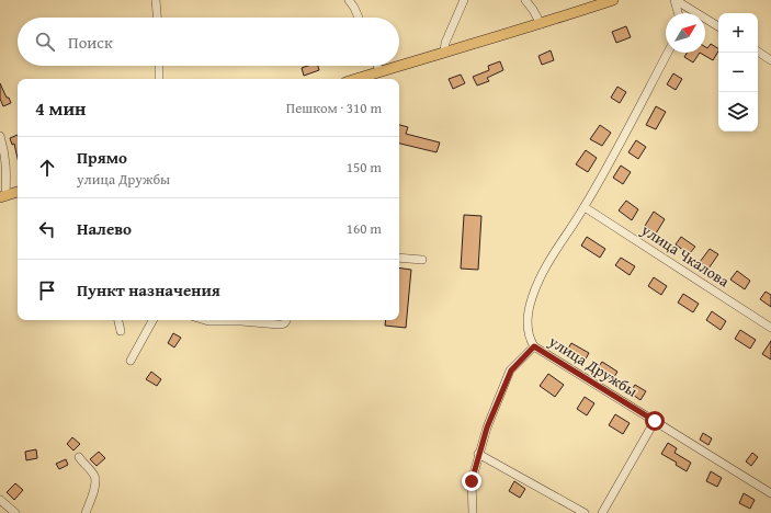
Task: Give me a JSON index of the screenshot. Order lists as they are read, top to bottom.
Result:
{
  "streets": {
    "street": ["улица Чкалова", "улица Дружбы"]
  },
  "north": "top right",
  "page": {
    "map_buttons": ["+", "−"],
    "search": "Поиск",
    "heading": ["4 мин", "Пешком · 310 m"],
    "list": [
      ["Прямо", "улица Дружбы", "150 m"],
      ["Налево", "160 m"],
      "Пункт назначения"
    ]
  }
}
